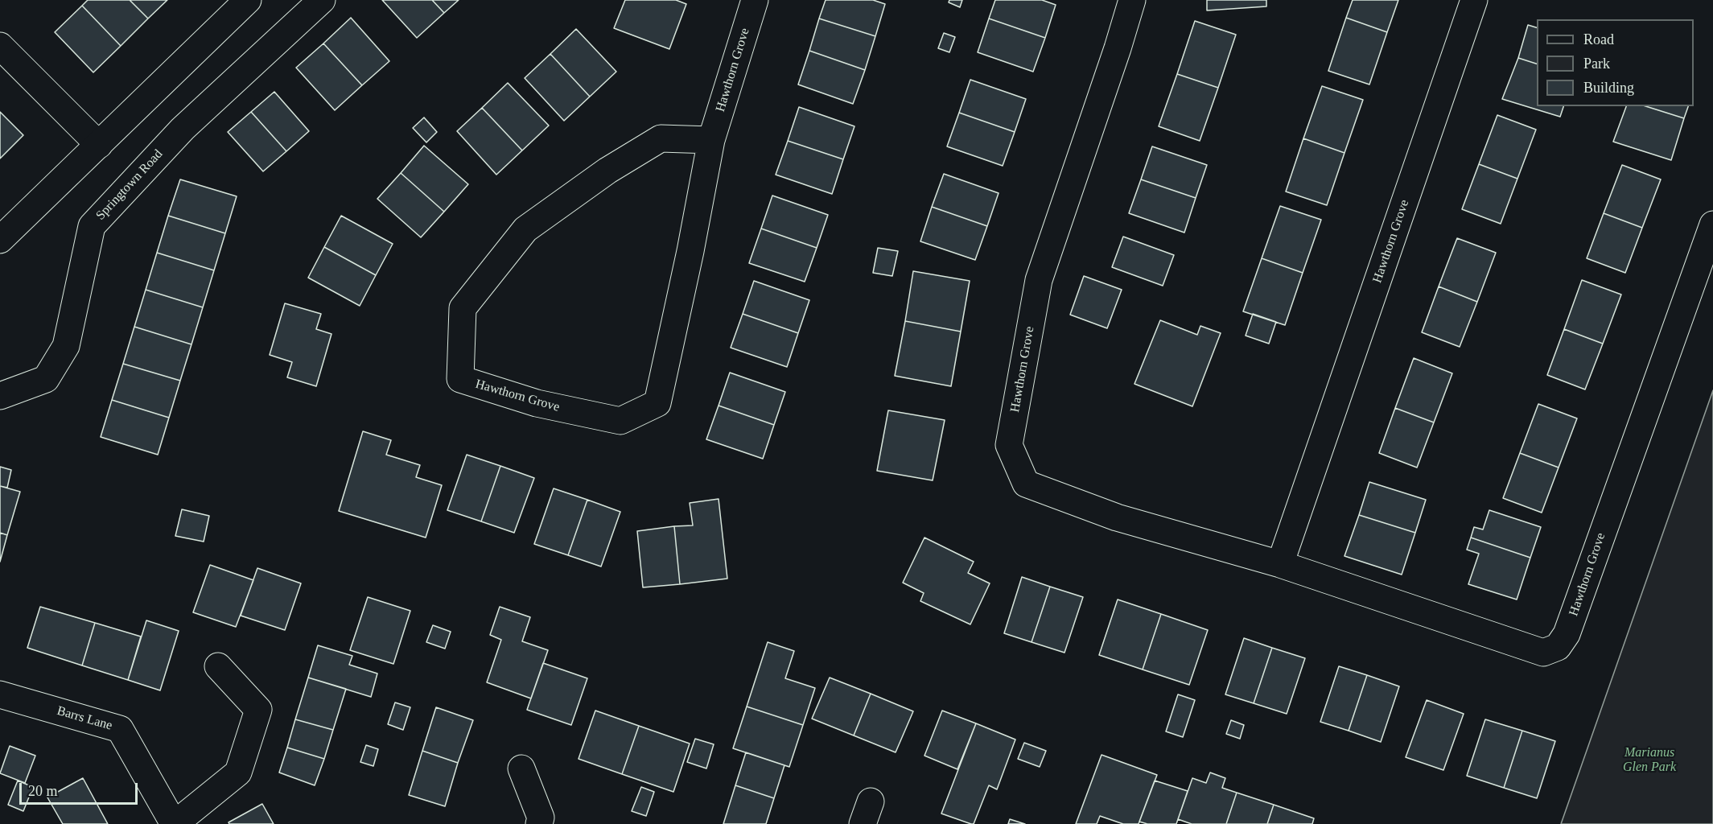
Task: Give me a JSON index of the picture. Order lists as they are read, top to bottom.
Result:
{
  "streets": {
    "street": ["Hawthorn Grove", "Springtown Road", "Barrs Lane"]
  },
  "parks": ["Marianus Glen Park"],
  "legend": ["Road", "Park", "Building"],
  "scale_bar": "20 m"
}
